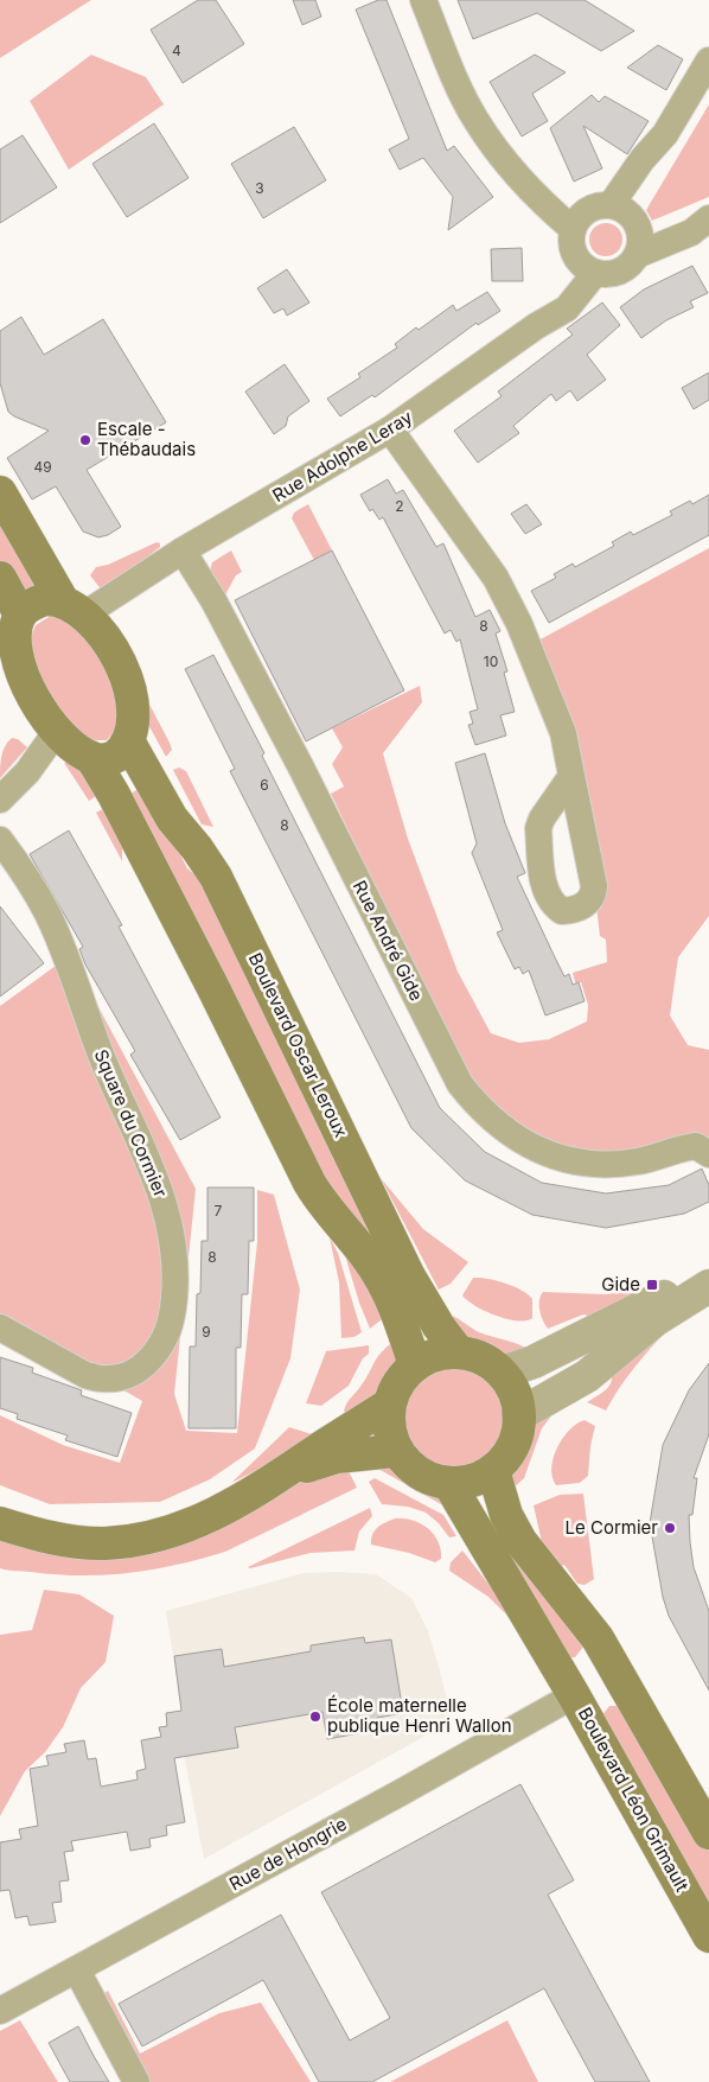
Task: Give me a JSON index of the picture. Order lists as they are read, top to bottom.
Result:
{
  "streets": {
    "main road": ["Boulevard Oscar Leroux", "Boulevard Léon Grimault"],
    "street": [
      "Rue Adolphe Leray",
      "Rue André Gide",
      "Square du Cormier",
      "Rue de Hongrie"
    ]
  },
  "crossings": [
    ["Rue Adolphe Leray", "Rue André Gide"],
    ["Boulevard Oscar Leroux", "Boulevard Léon Grimault"],
    ["Boulevard Léon Grimault", "Rue de Hongrie"]
  ],
  "places": {
    "other": ["Escale - Thébaudais", "Le Cormier", "École maternelle publique Henri Wallon"],
    "transit": ["Gide"]
  },
  "house_numbers": [
    "4",
    "3",
    "49",
    "2",
    "8",
    "10",
    "6",
    "8",
    "7",
    "8",
    "9"
  ]
}
